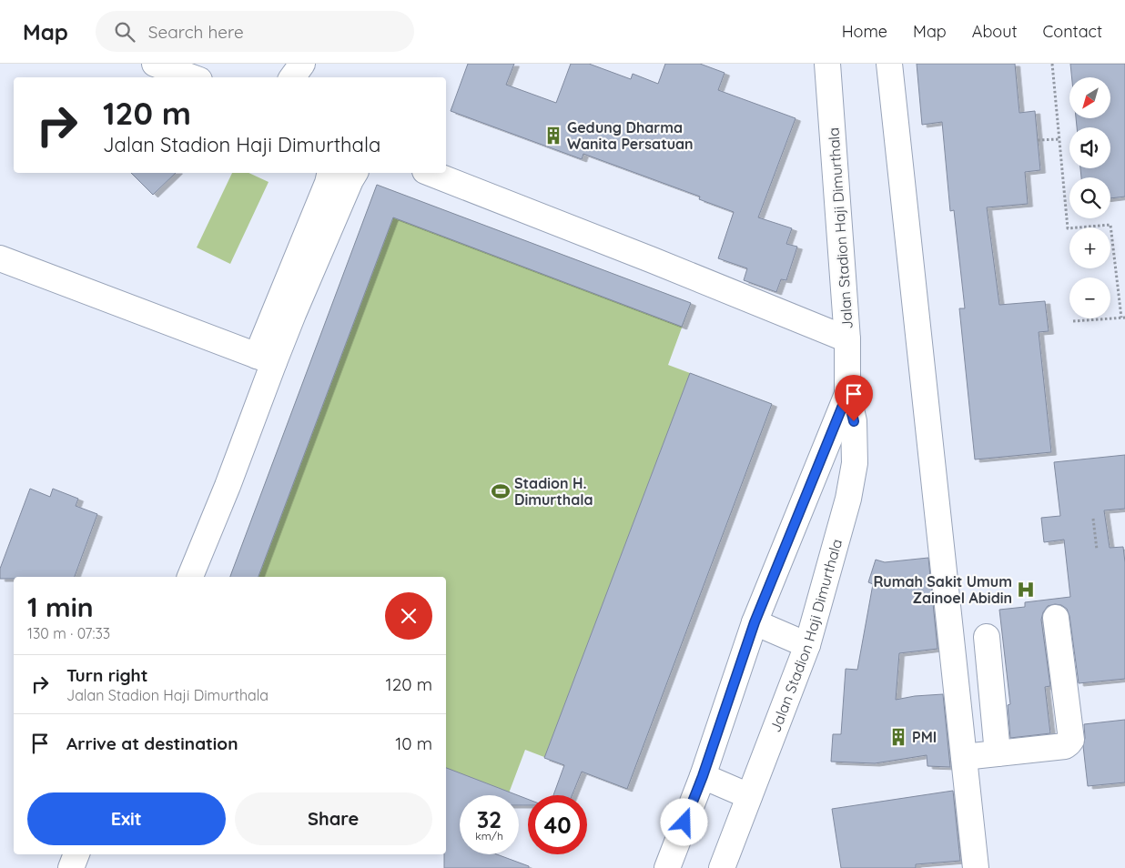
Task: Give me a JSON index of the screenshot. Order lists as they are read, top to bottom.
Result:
{
  "streets": {
    "street": ["Jalan Stadion Haji Dimurthala"]
  },
  "places": {
    "building": ["Gedung Dharma Wanita Persatuan", "PMI"],
    "sports": ["Stadion H. Dimurthala"],
    "hospital": ["Rumah Sakit Umum Zainoel Abidin"]
  },
  "north": "bottom left",
  "page": {
    "header": "Map",
    "search": "Search here",
    "nav": [
      "Home",
      "Map",
      "About",
      "Contact"
    ],
    "map_buttons": ["+", "−"],
    "turn": ["120 m", "Jalan Stadion Haji Dimurthala"],
    "heading": ["1 min", "130 m · 07:33"],
    "list": [
      {
        "name": "Turn right",
        "note": "Jalan Stadion Haji Dimurthala",
        "value": "120 m"
      },
      {
        "name": "Arrive at destination",
        "value": "10 m"
      }
    ],
    "buttons": ["Exit", "Share"],
    "speed": "32 km/h",
    "limit": "40"
  }
}
